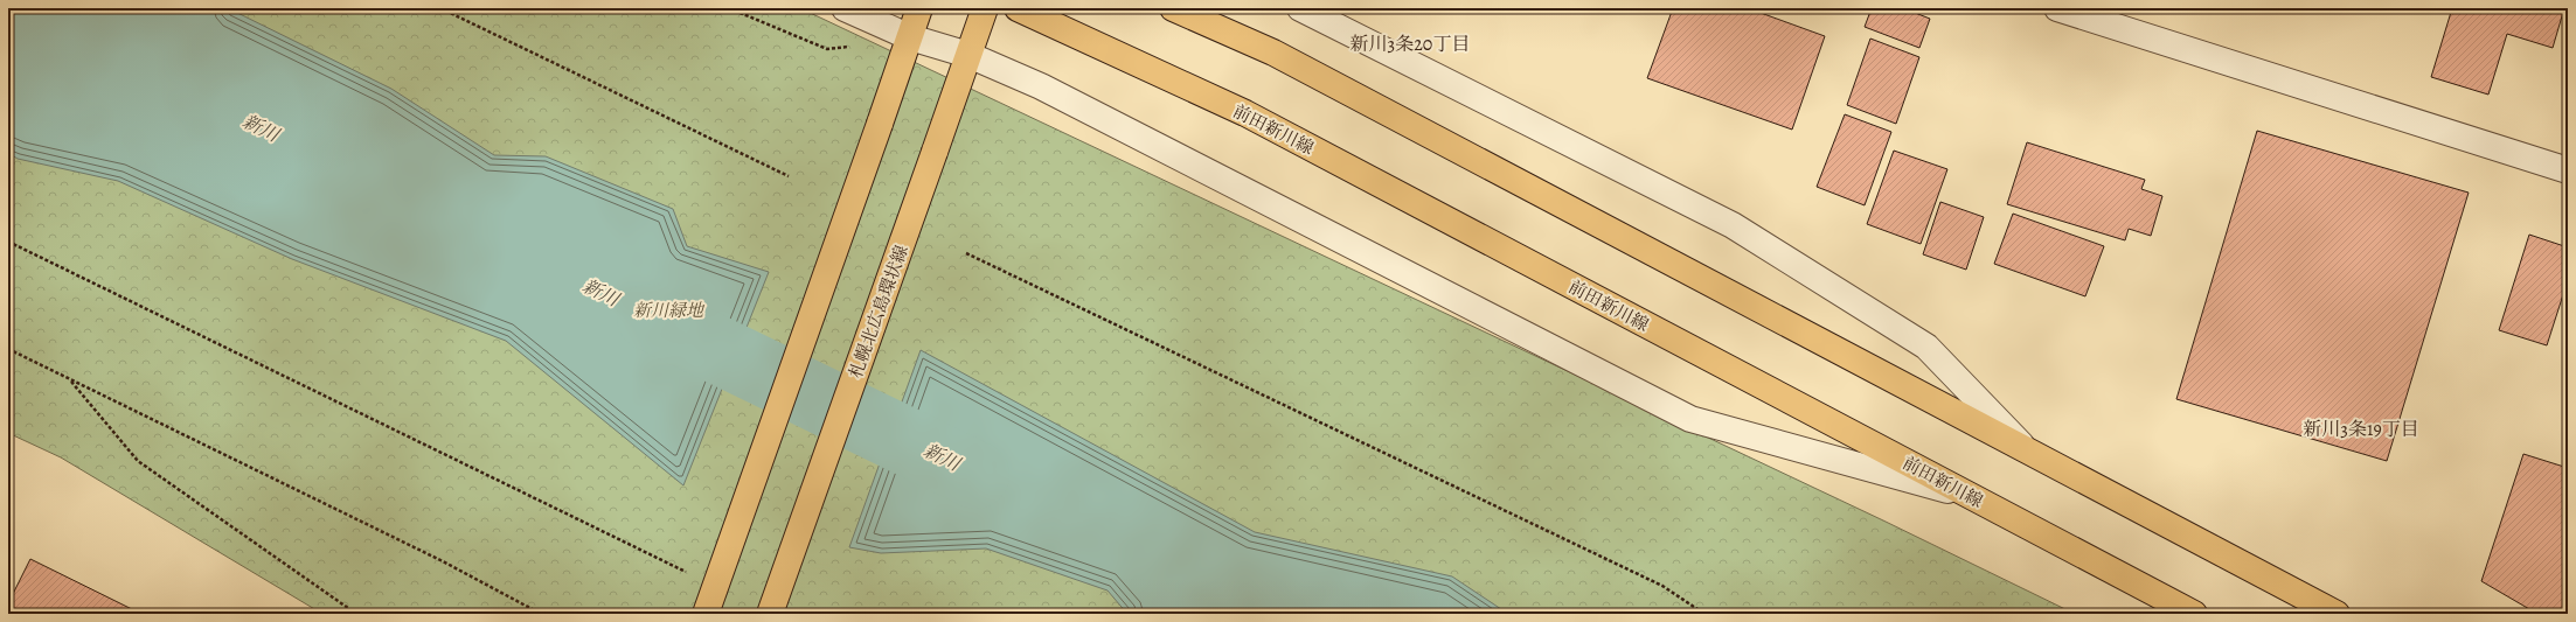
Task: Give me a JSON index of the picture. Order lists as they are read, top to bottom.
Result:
{
  "streets": {
    "main road": ["前田新川線", "札幌北広島環状線"]
  },
  "districts": ["新川3条20丁目", "新川3条19丁目"],
  "water": ["新川"],
  "parks": ["新川緑地"]
}
